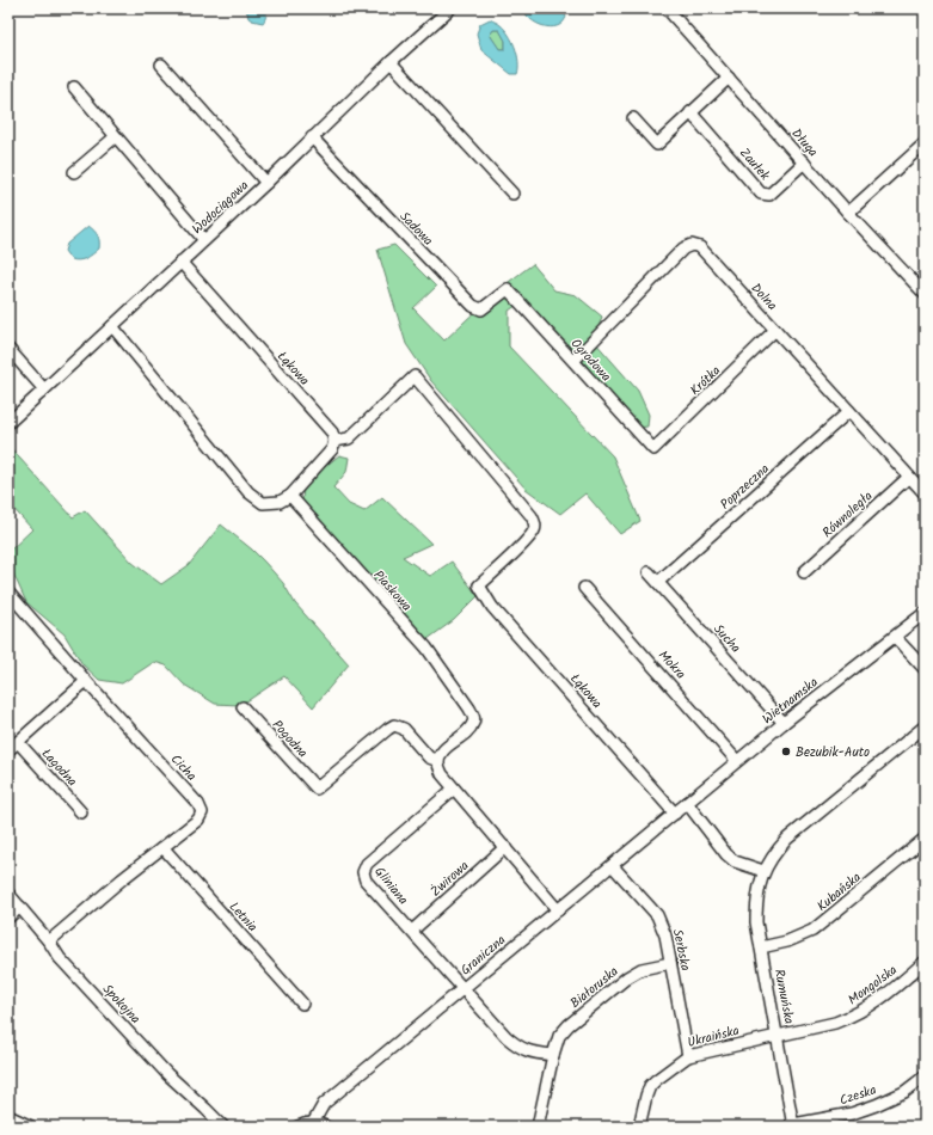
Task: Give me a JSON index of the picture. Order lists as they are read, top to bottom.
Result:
{
  "streets": {
    "street": [
      "Długa",
      "Zaułek",
      "Wodociągowa",
      "Sadowa",
      "Dolna",
      "Ogrodowa",
      "Łąkowa",
      "Krótka",
      "Poprzeczna",
      "Równoległa",
      "Piaskowa",
      "Sucha",
      "Mokra",
      "Wietnamska",
      "Pogodna",
      "Łagodna",
      "Cicha",
      "Żwirowa",
      "Gliniana",
      "Kubańska",
      "Letnia",
      "Serbska",
      "Graniczna",
      "Mongolska",
      "Białoruska",
      "Rumuńska",
      "Spokojna",
      "Ukraińska",
      "Czeska"
    ]
  },
  "crossings": [
    ["Długa", "Zaułek"],
    ["Wodociągowa", "Sadowa"],
    ["Wodociągowa", "Łąkowa"],
    ["Sadowa", "Ogrodowa"],
    ["Dolna", "Ogrodowa"],
    ["Dolna", "Krótka"],
    ["Dolna", "Poprzeczna"],
    ["Dolna", "Równoległa"],
    ["Ogrodowa", "Krótka"],
    ["Łąkowa", "Wietnamska"],
    ["Łąkowa", "Graniczna"],
    ["Poprzeczna", "Sucha"],
    ["Piaskowa", "Pogodna"],
    ["Sucha", "Wietnamska"],
    ["Mokra", "Wietnamska"],
    ["Wietnamska", "Graniczna"],
    ["Cicha", "Letnia"],
    ["Cicha", "Spokojna"],
    ["Żwirowa", "Gliniana"],
    ["Gliniana", "Graniczna"],
    ["Kubańska", "Rumuńska"],
    ["Serbska", "Graniczna"],
    ["Serbska", "Białoruska"],
    ["Serbska", "Ukraińska"],
    ["Mongolska", "Rumuńska"],
    ["Mongolska", "Ukraińska"],
    ["Rumuńska", "Ukraińska"],
    ["Rumuńska", "Czeska"]
  ],
  "places": ["Bezubik-Auto"]
}
